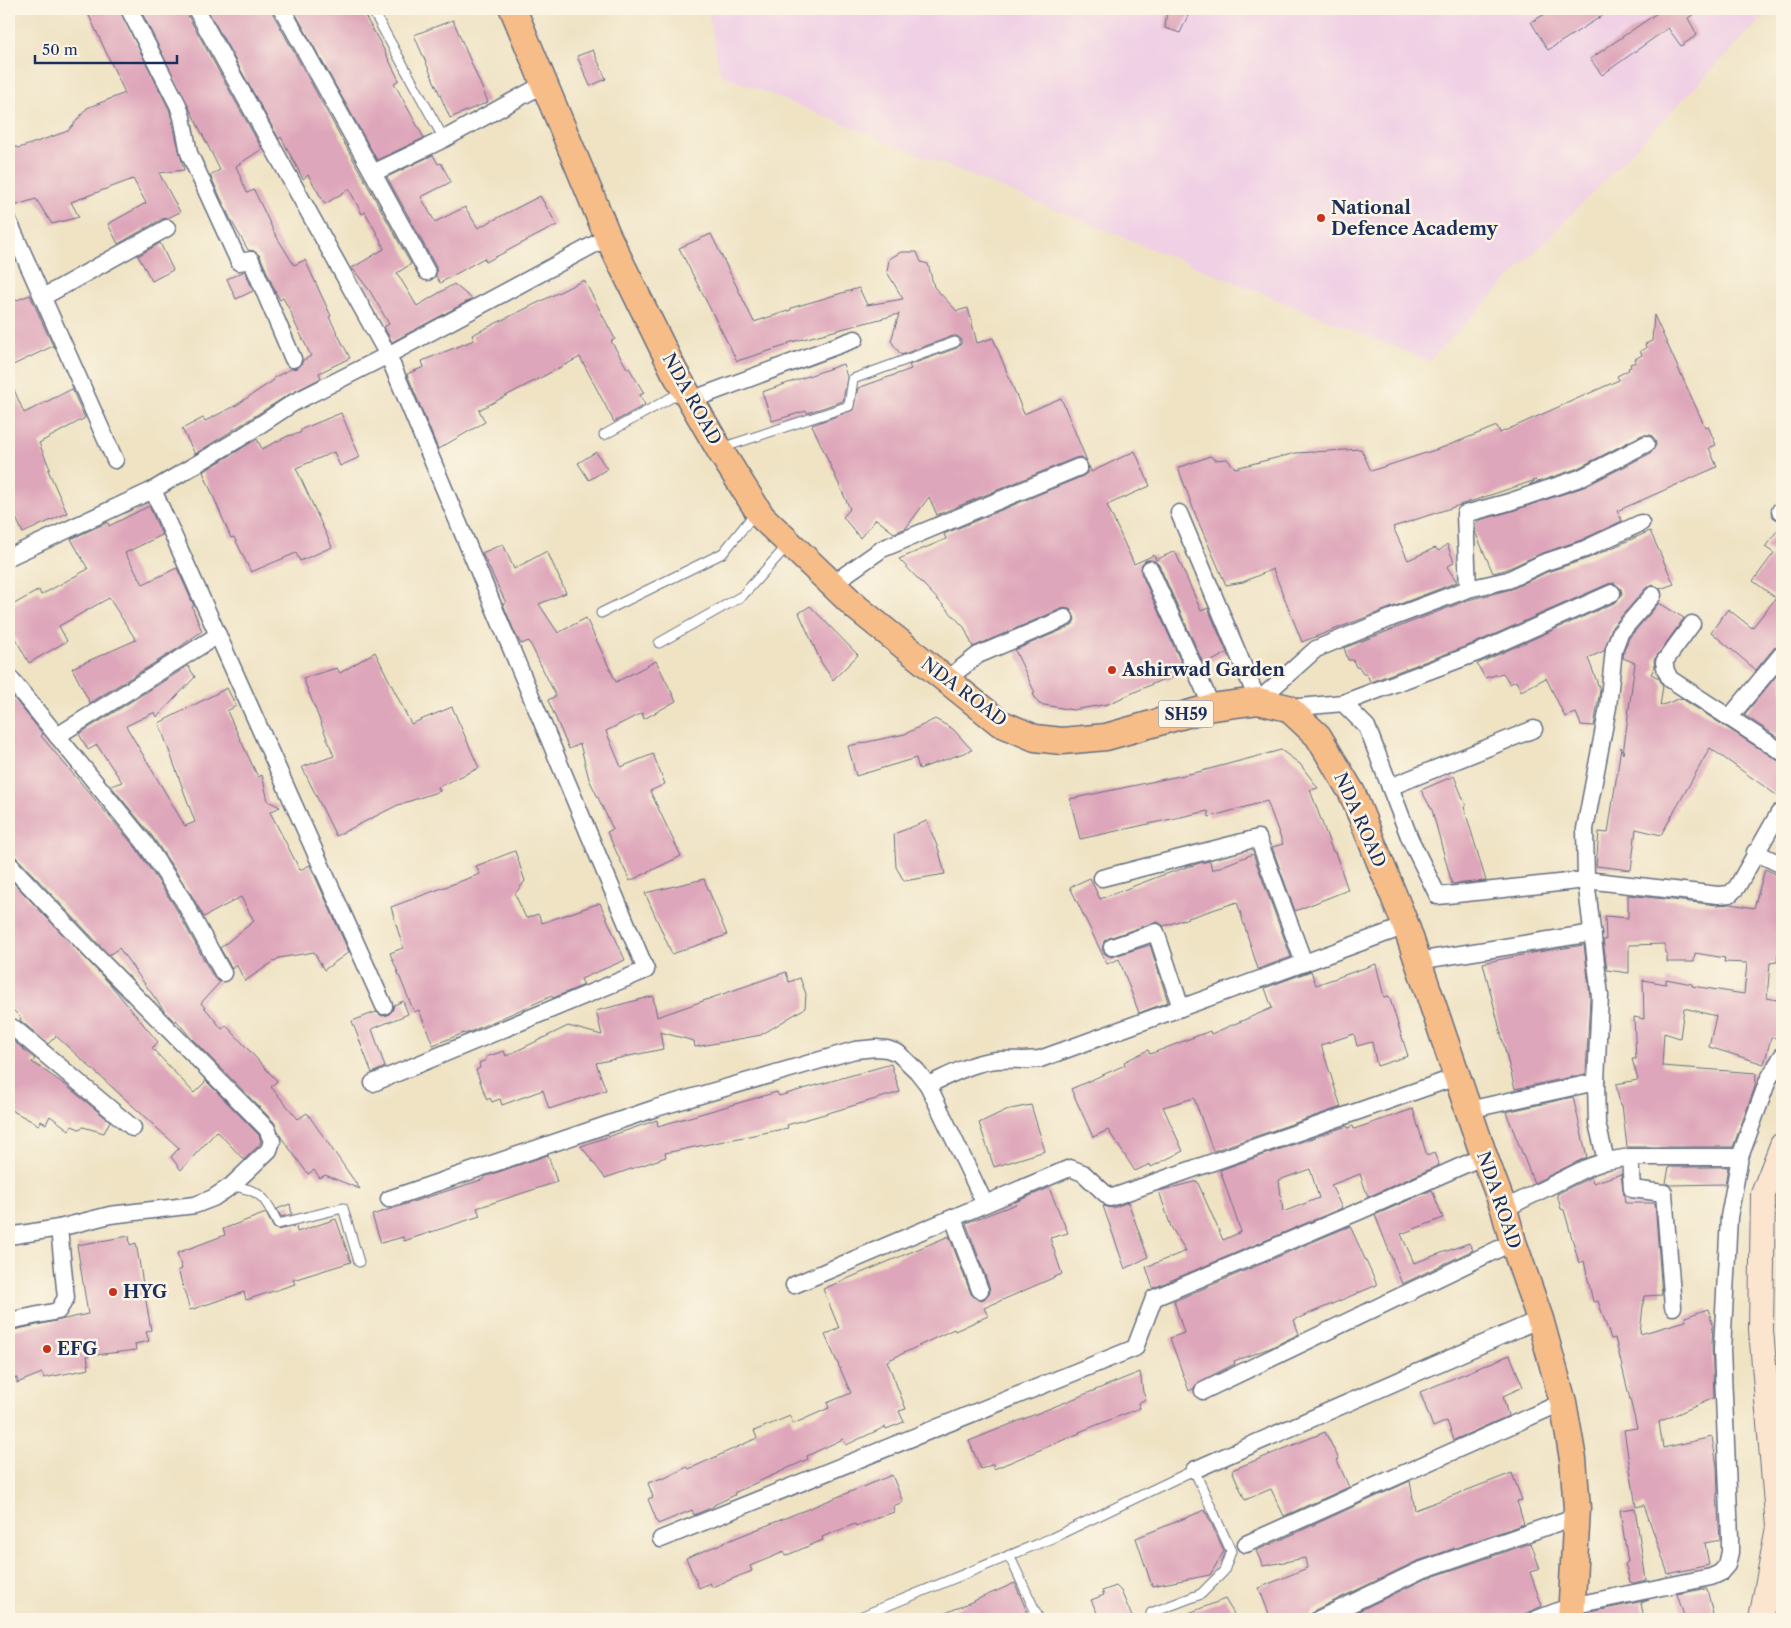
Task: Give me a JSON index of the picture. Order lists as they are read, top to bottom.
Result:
{
  "streets": {
    "main road": ["NDA ROAD", "SH59"]
  },
  "places": [
    "National Defence Academy",
    "Ashirwad Garden",
    "HYG",
    "EFG"
  ],
  "scale_bar": "50 m"
}
